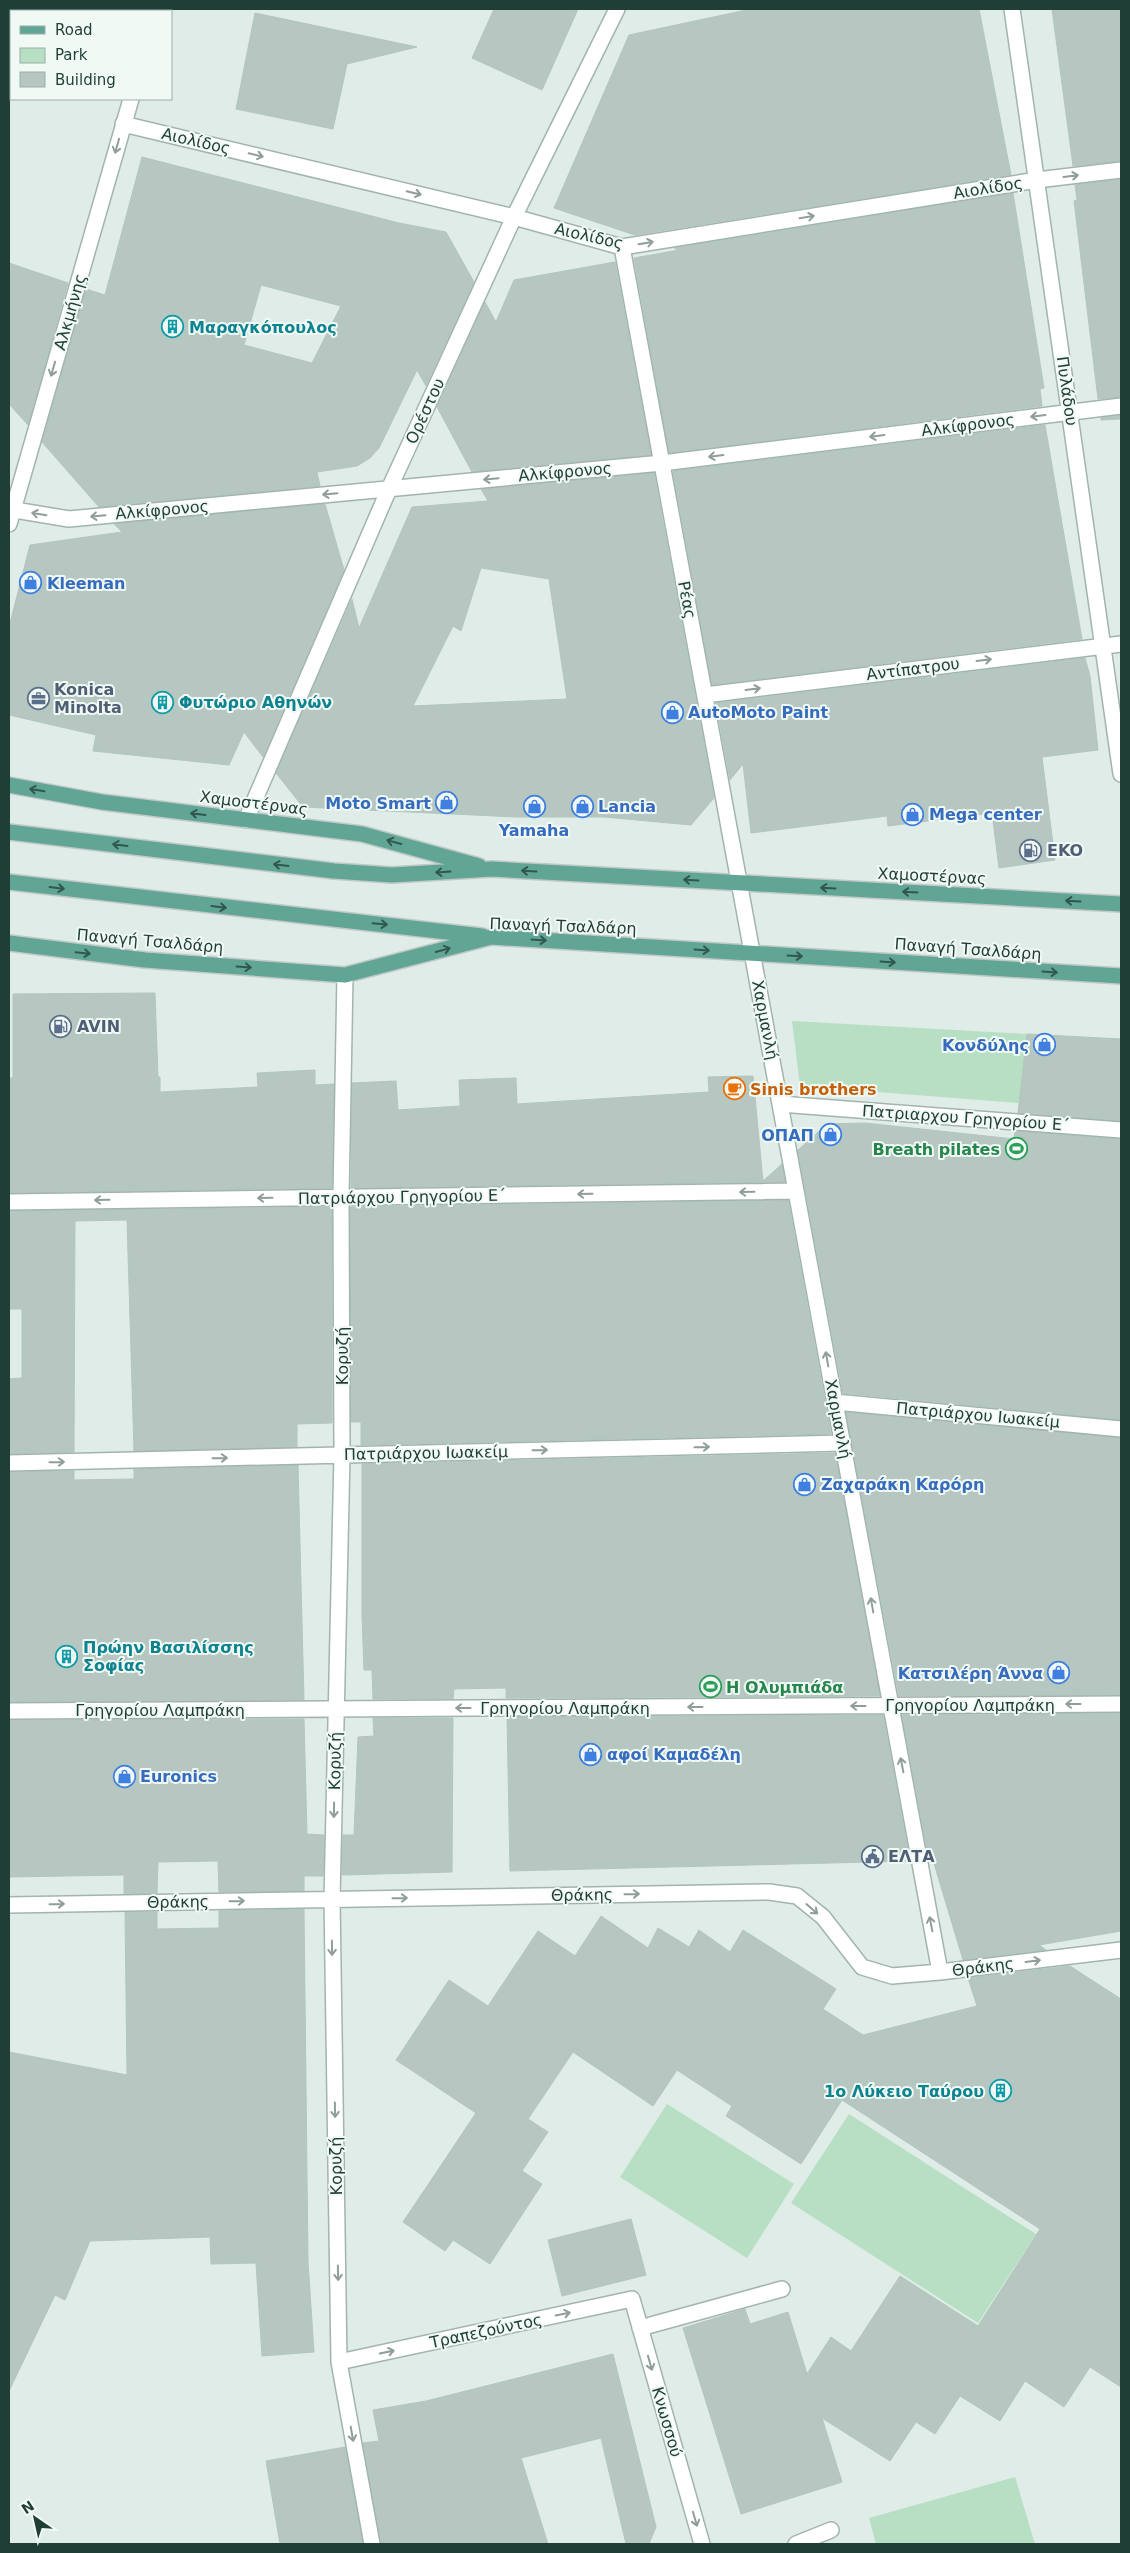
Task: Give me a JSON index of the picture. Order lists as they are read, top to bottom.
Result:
{
  "streets": {
    "main road": ["Χαμοστέρνας", "Παναγή Τσαλδάρη"],
    "street": [
      "Αιολίδος",
      "Αλκμήνης",
      "Πυλάδου",
      "Ορέστου",
      "Αλκίφρονος",
      "Ρέας",
      "Αντίπατρου",
      "Χαρμανλή",
      "Πατριαρχου Γρηγορίου Ε΄",
      "Πατριάρχου Γρηγορίου Ε΄",
      "Κορυζή",
      "Πατριάρχου Ιωακείμ",
      "Γρηγορίου Λαμπράκη",
      "Θράκης",
      "Τραπεζούντος",
      "Κνωσσού"
    ]
  },
  "crossings": [
    ["Αιολίδος", "Αλκμήνης"],
    ["Αιολίδος", "Πυλάδου"],
    ["Αιολίδος", "Ορέστου"],
    ["Αιολίδος", "Ρέας"],
    ["Αλκμήνης", "Αλκίφρονος"],
    ["Πυλάδου", "Αλκίφρονος"],
    ["Πυλάδου", "Αντίπατρου"],
    ["Ορέστου", "Αλκίφρονος"],
    ["Ορέστου", "Χαμοστέρνας"],
    ["Αλκίφρονος", "Ρέας"],
    ["Ρέας", "Αντίπατρου"],
    ["Ρέας", "Χαμοστέρνας"],
    ["Ρέας", "Παναγή Τσαλδάρη"],
    ["Ρέας", "Χαρμανλή"],
    ["Παναγή Τσαλδάρη", "Χαρμανλή"],
    ["Παναγή Τσαλδάρη", "Κορυζή"],
    ["Χαρμανλή", "Πατριαρχου Γρηγορίου Ε΄"],
    ["Χαρμανλή", "Πατριάρχου Γρηγορίου Ε΄"],
    ["Χαρμανλή", "Πατριάρχου Ιωακείμ"],
    ["Χαρμανλή", "Γρηγορίου Λαμπράκη"],
    ["Χαρμανλή", "Θράκης"],
    ["Πατριάρχου Γρηγορίου Ε΄", "Κορυζή"],
    ["Κορυζή", "Πατριάρχου Ιωακείμ"],
    ["Κορυζή", "Γρηγορίου Λαμπράκη"],
    ["Κορυζή", "Θράκης"],
    ["Κορυζή", "Τραπεζούντος"],
    ["Τραπεζούντος", "Κνωσσού"]
  ],
  "one_way": [
    "Αιολίδος",
    "Αλκμήνης",
    "Αλκίφρονος",
    "Αντίπατρου",
    "Χαρμανλή",
    "Πατριάρχου Γρηγορίου Ε΄",
    "Κορυζή",
    "Πατριάρχου Ιωακείμ",
    "Γρηγορίου Λαμπράκη",
    "Θράκης",
    "Τραπεζούντος",
    "Κνωσσού"
  ],
  "places": {
    "building": [
      "Μαραγκόπουλος",
      "Φυτώριο Αθηνών",
      "Πρώην Βασιλίσσης Σοφίας",
      "1ο Λύκειο Ταύρου"
    ],
    "shop": [
      "Kleeman",
      "AutoMoto Paint",
      "Moto Smart",
      "Yamaha",
      "Lancia",
      "Mega center",
      "Κονδύλης",
      "ΟΠΑΠ",
      "Ζαχαράκη Καρόρη",
      "Κατσιλέρη Άννα",
      "αφοί Καμαδέλη",
      "Euronics"
    ],
    "office": ["Konica Minolta"],
    "fuel station": ["EKO", "AVIN"],
    "cafe": ["Sinis brothers"],
    "sports": ["Breath pilates", "Η Ολυμπιάδα"],
    "public building": ["ΕΛΤΑ"]
  },
  "legend": ["Road", "Park", "Building"],
  "north": "top left"
}
